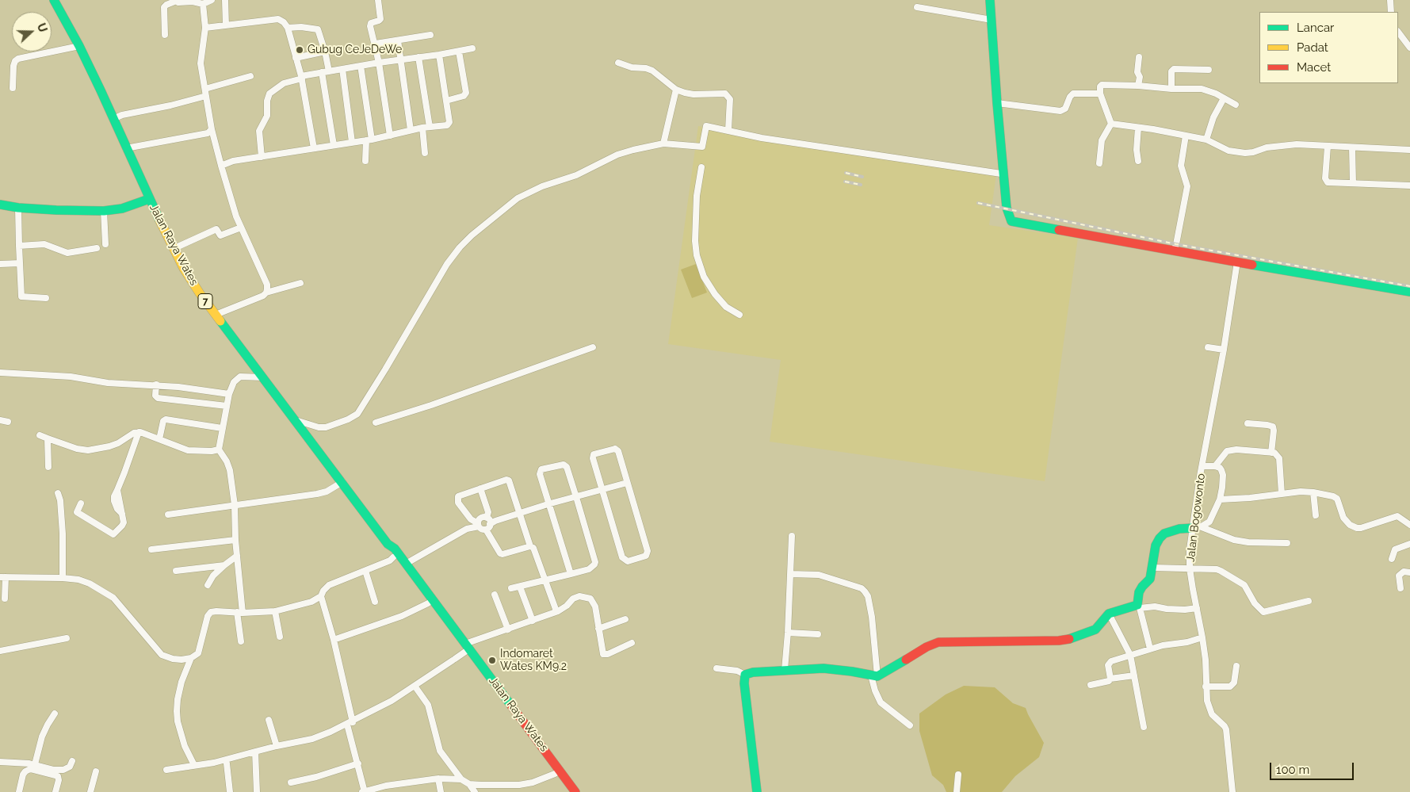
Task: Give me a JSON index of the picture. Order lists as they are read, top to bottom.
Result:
{
  "streets": {
    "main road": ["Jalan Raya Wates", "7"],
    "street": ["Jalan Bogowonto"]
  },
  "places": ["Gubug CeJeDeWe", "Indomaret Wates KM9.2"],
  "legend": ["Lancar", "Padat", "Macet"],
  "scale_bar": "100 m",
  "north": "right"
}
